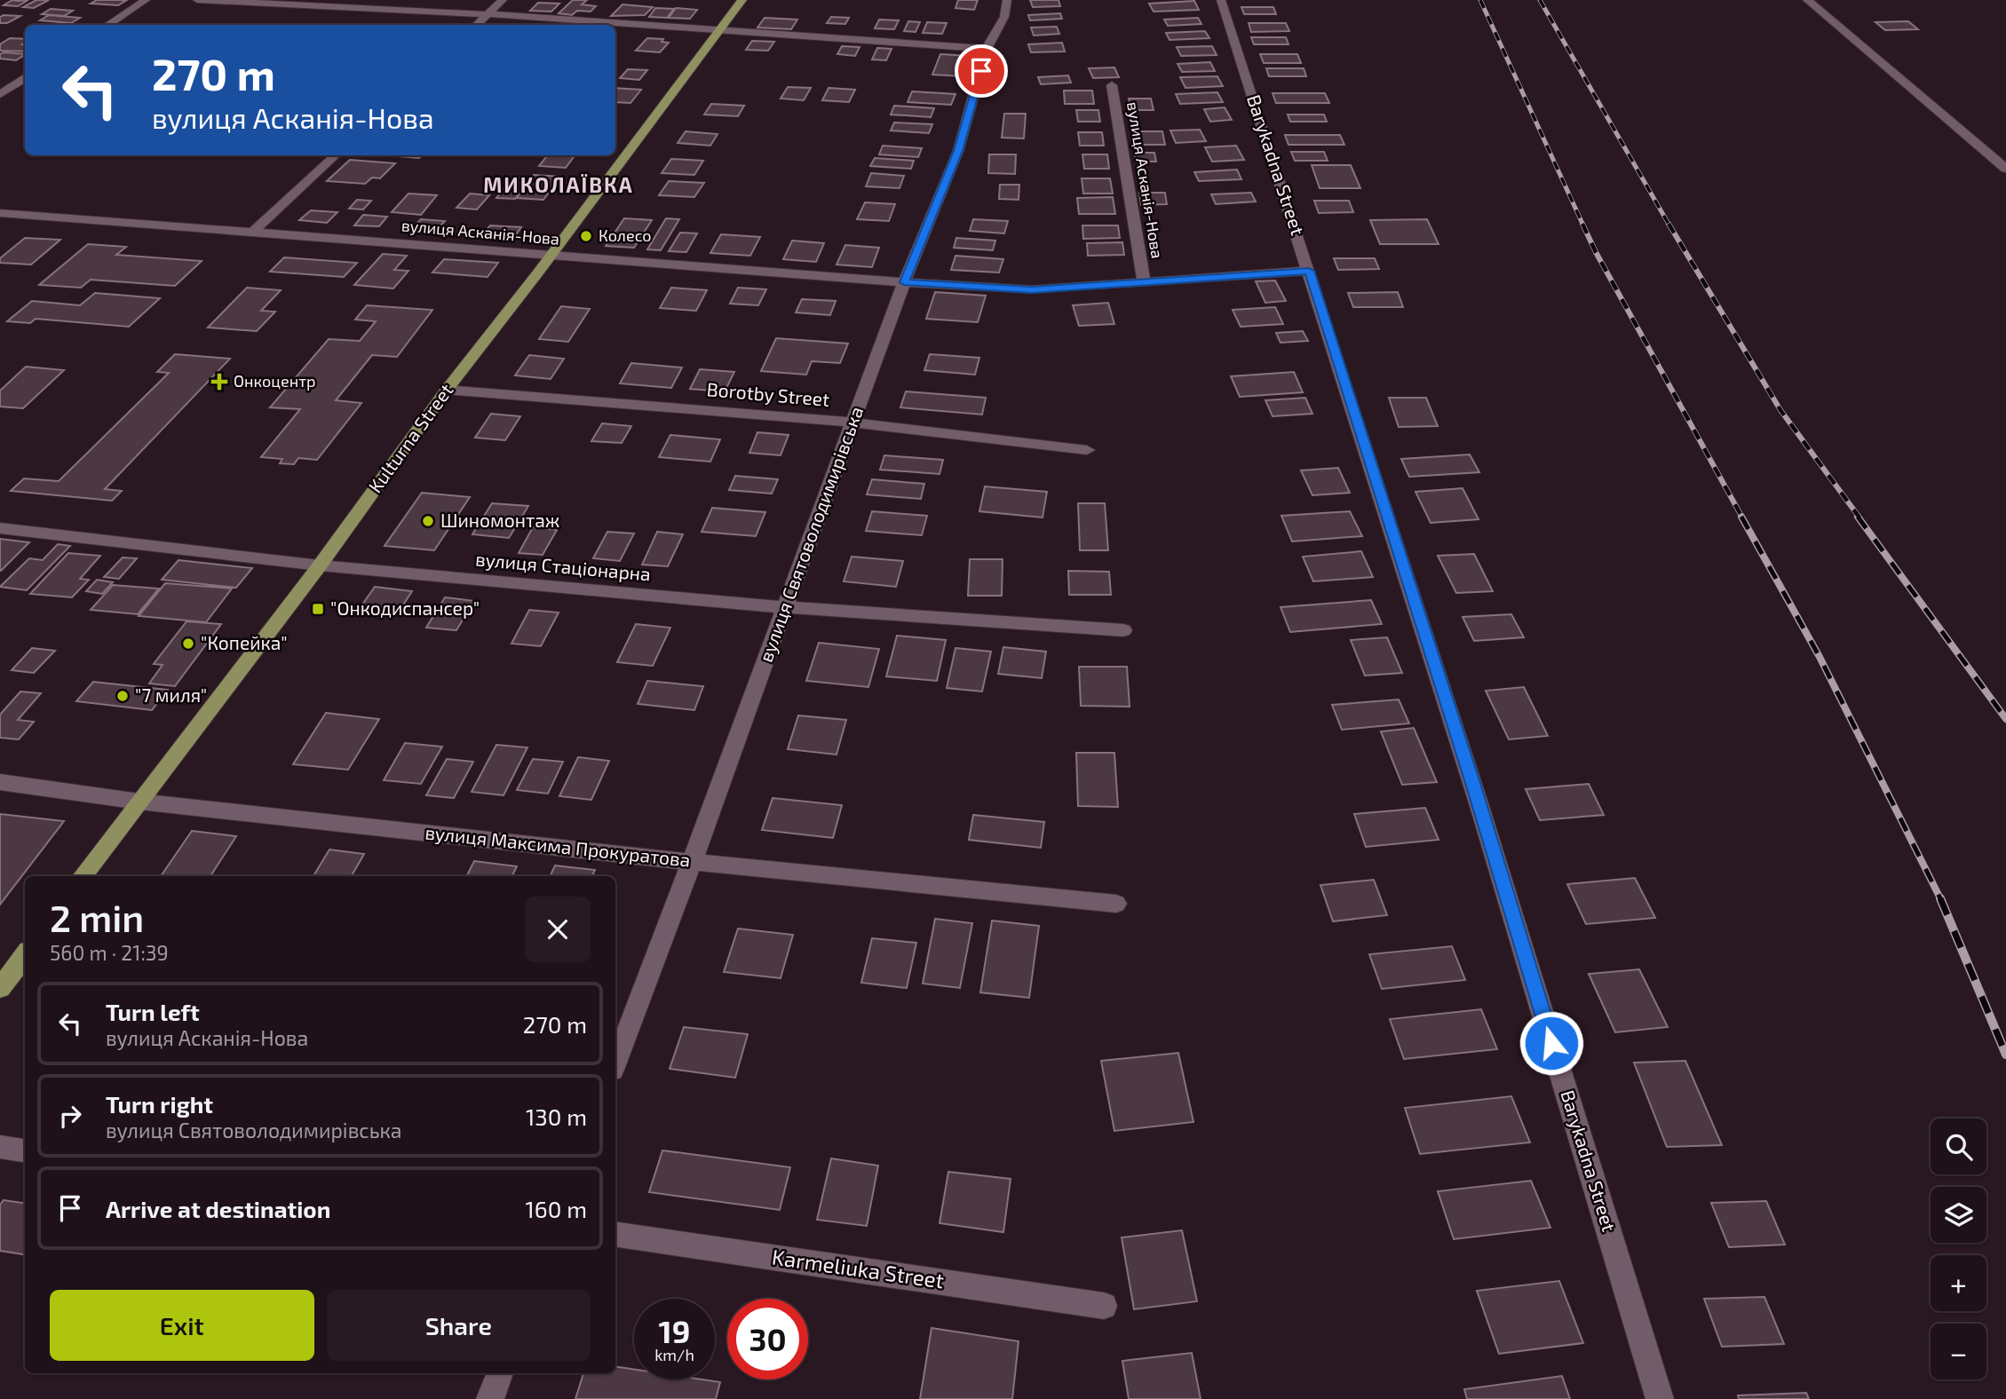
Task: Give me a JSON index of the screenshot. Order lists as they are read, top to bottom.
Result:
{
  "streets": {
    "main road": ["Kulturna Street"],
    "street": [
      "Barykadna Street",
      "вулиця Асканія-Нова",
      "Borotby Street",
      "вулиця Святоволодимирівська",
      "вулиця Стаціонарна",
      "вулиця Максима Прокуратова",
      "Karmeliuka Street"
    ]
  },
  "crossings": [
    ["Barykadna Street", "вулиця Асканія-Нова"],
    ["вулиця Асканія-Нова", "Kulturna Street"],
    ["вулиця Асканія-Нова", "вулиця Святоволодимирівська"],
    ["Borotby Street", "Kulturna Street"],
    ["Borotby Street", "вулиця Святоволодимирівська"],
    ["Kulturna Street", "вулиця Стаціонарна"],
    ["Kulturna Street", "вулиця Максима Прокуратова"],
    ["вулиця Святоволодимирівська", "вулиця Стаціонарна"],
    ["вулиця Святоволодимирівська", "вулиця Максима Прокуратова"]
  ],
  "districts": ["МИКОЛАЇВКА"],
  "places": {
    "other": [
      "Колесо",
      "Шиномонтаж",
      "\"Копейка\"",
      "\"7 миля\""
    ],
    "health": ["Онкоцентр"],
    "transit": ["\"Онкодиспансер\""]
  },
  "page": {
    "turn": ["270 m", "вулиця Асканія-Нова"],
    "heading": ["2 min", "560 m · 21:39"],
    "list": [
      {
        "name": "Turn left",
        "note": "вулиця Асканія-Нова",
        "value": "270 m"
      },
      {
        "name": "Turn right",
        "note": "вулиця Святоволодимирівська",
        "value": "130 m"
      },
      {
        "name": "Arrive at destination",
        "value": "160 m"
      }
    ],
    "map_buttons": ["+", "−"],
    "buttons": ["Exit", "Share"],
    "speed": "19 km/h",
    "limit": "30"
  }
}
